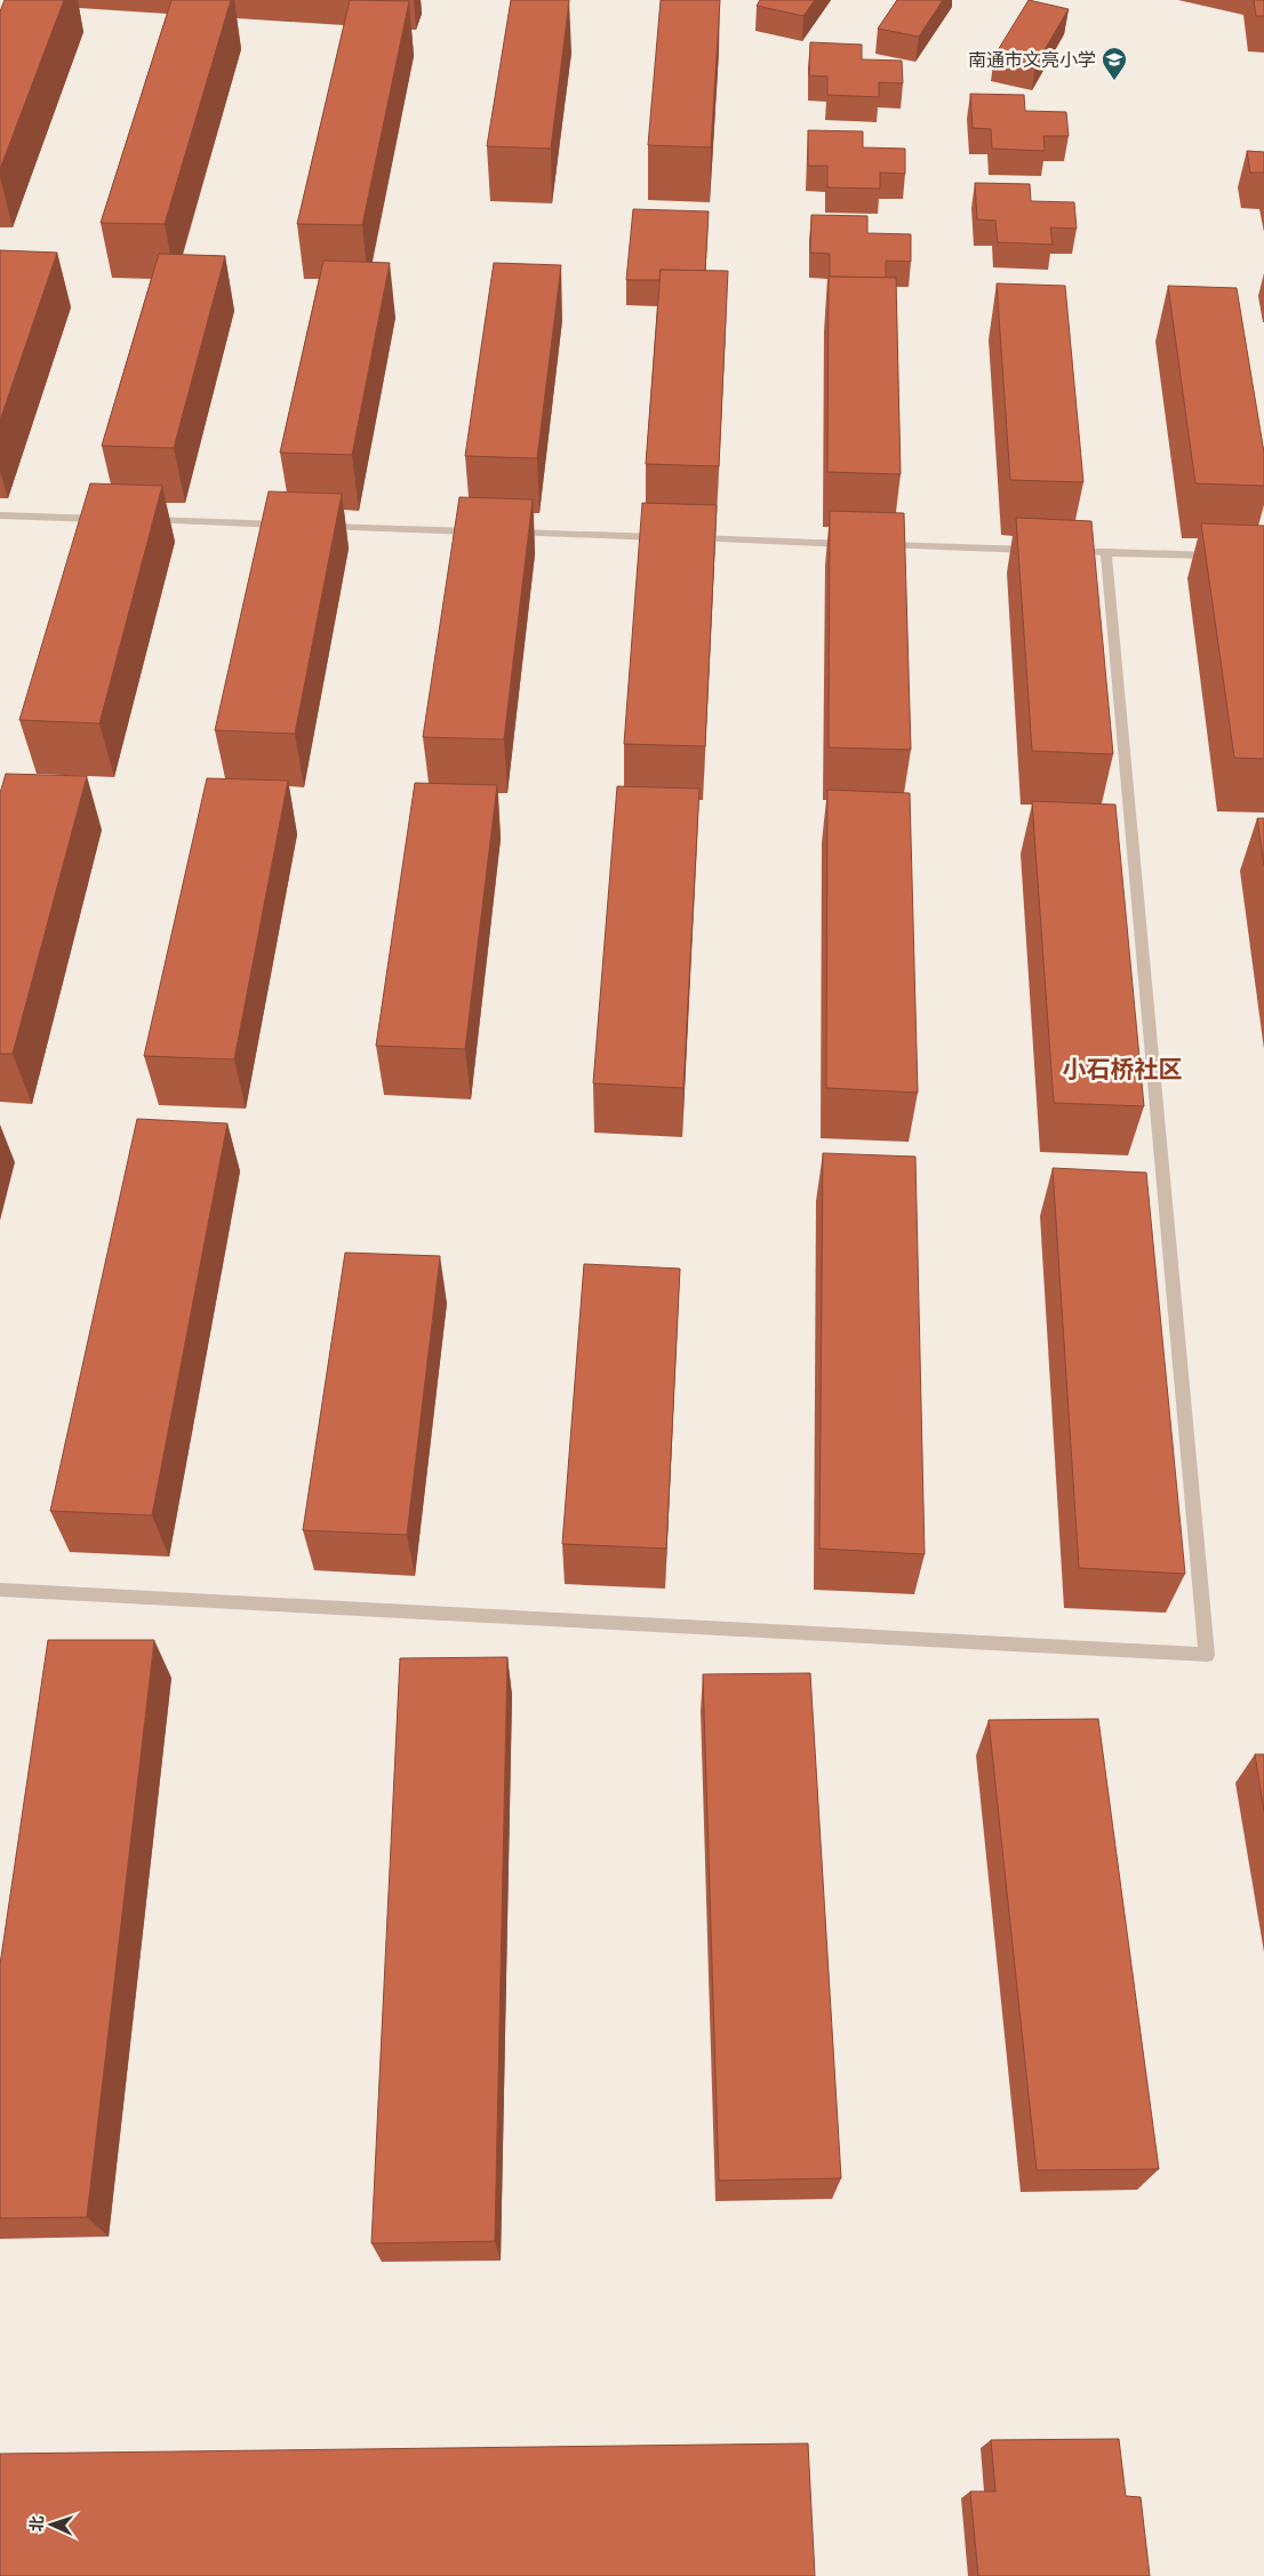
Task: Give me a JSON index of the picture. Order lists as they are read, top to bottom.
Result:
{
  "districts": ["小石桥社区"],
  "places": {
    "school or university": ["南通市文亮小学"]
  },
  "north": "left"
}
